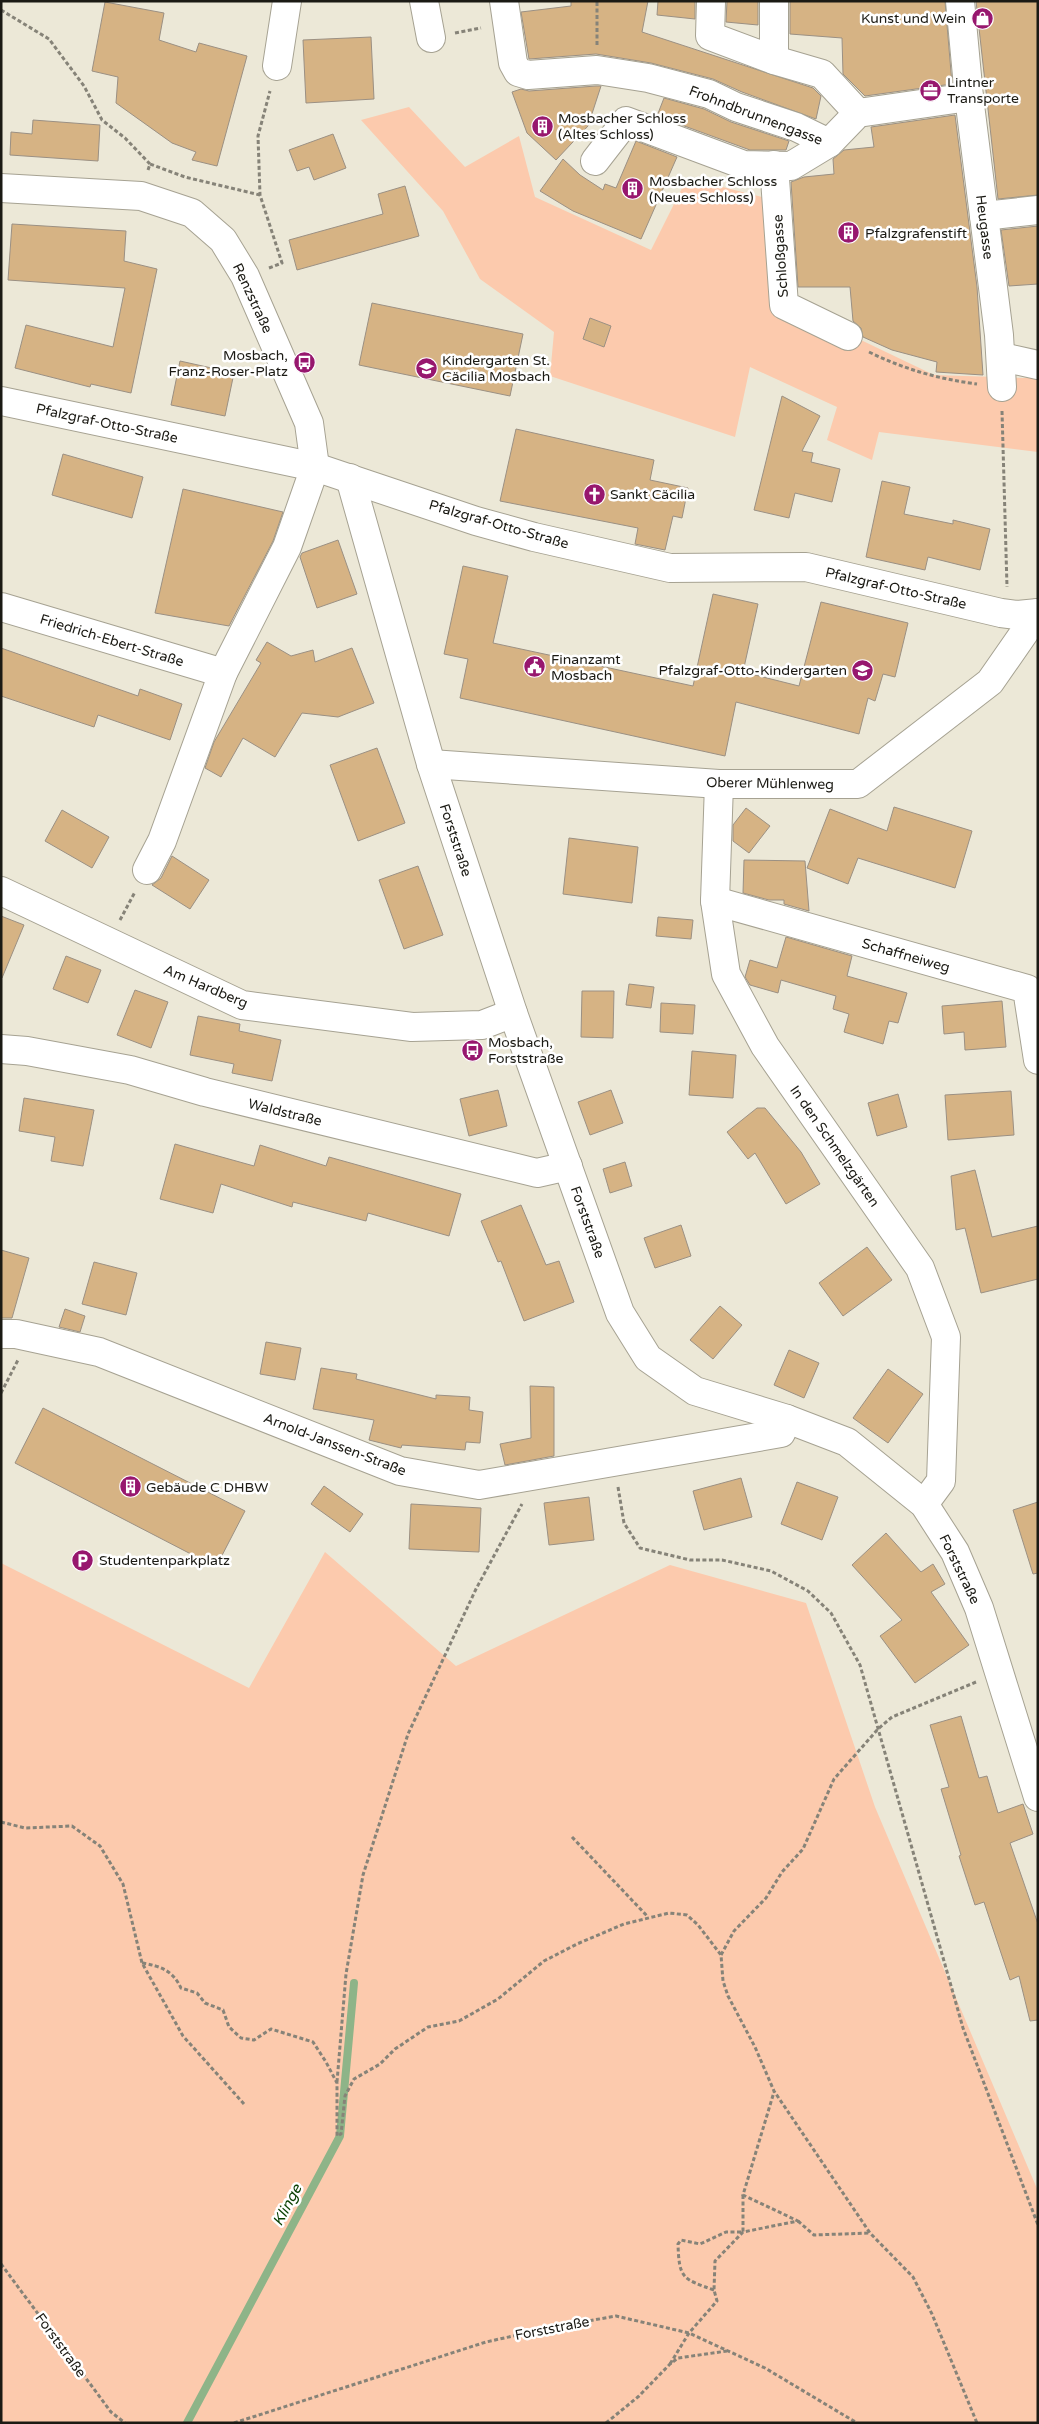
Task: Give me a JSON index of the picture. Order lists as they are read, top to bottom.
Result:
{
  "streets": {
    "street": [
      "Frohndbrunnengasse",
      "Heugasse",
      "Schloßgasse",
      "Renzstraße",
      "Pfalzgraf-Otto-Straße",
      "Friedrich-Ebert-Straße",
      "Oberer Mühlenweg",
      "Forststraße",
      "Schaffneiweg",
      "Am Hardberg",
      "Waldstraße",
      "In den Schmelzgärten",
      "Arnold-Janssen-Straße"
    ]
  },
  "crossings": [
    ["Renzstraße", "Pfalzgraf-Otto-Straße"],
    ["Pfalzgraf-Otto-Straße", "Oberer Mühlenweg"],
    ["Pfalzgraf-Otto-Straße", "Forststraße"],
    ["Oberer Mühlenweg", "Forststraße"],
    ["Oberer Mühlenweg", "In den Schmelzgärten"],
    ["Forststraße", "Am Hardberg"],
    ["Forststraße", "Waldstraße"],
    ["Forststraße", "In den Schmelzgärten"],
    ["Forststraße", "Arnold-Janssen-Straße"],
    ["Schaffneiweg", "In den Schmelzgärten"]
  ],
  "water": ["Klinge"],
  "places": {
    "shop": ["Kunst und Wein"],
    "office": ["Lintner Transporte"],
    "building": [
      "Mosbacher Schloss (Altes Schloss)",
      "Mosbacher Schloss (Neues Schloss)",
      "Pfalzgrafenstift",
      "Gebäude C DHBW"
    ],
    "bus stop": ["Mosbach, Franz-Roser-Platz", "Mosbach, Forststraße"],
    "school or university": ["Kindergarten St. Cäcilia Mosbach", "Pfalzgraf-Otto-Kindergarten"],
    "church": ["Sankt Cäcilia"],
    "public building": ["Finanzamt Mosbach"],
    "parking": ["Studentenparkplatz"]
  }
}
